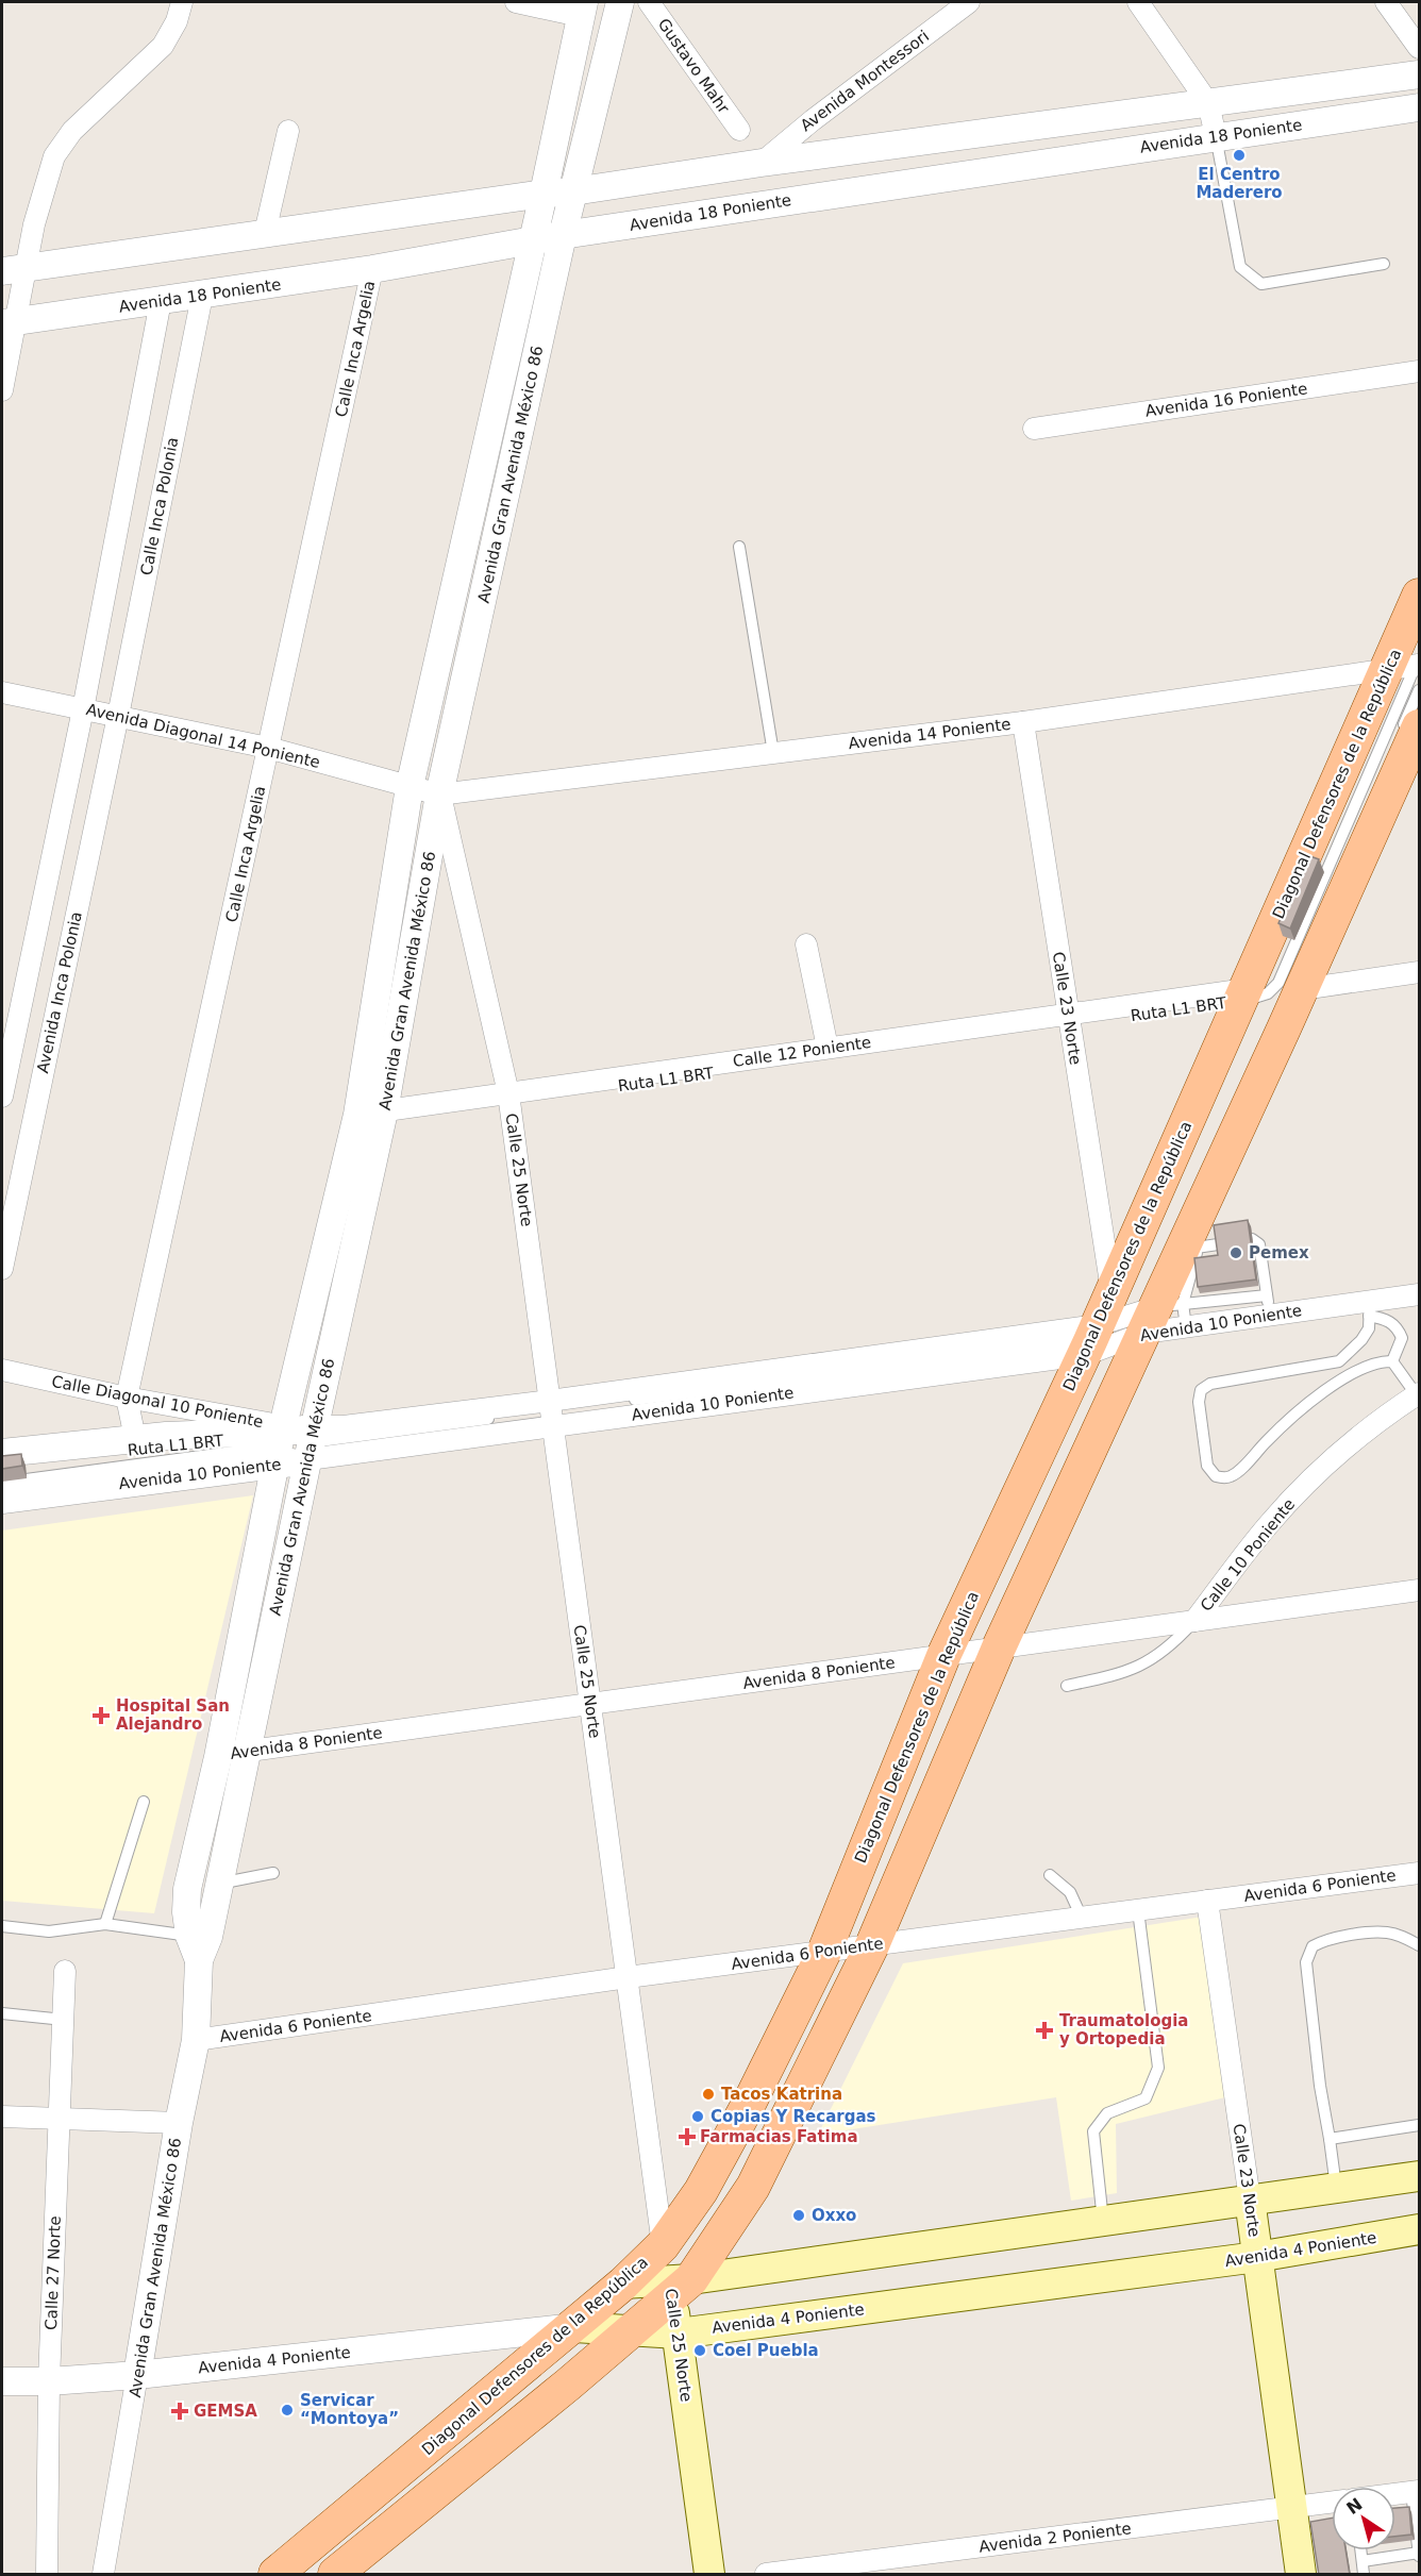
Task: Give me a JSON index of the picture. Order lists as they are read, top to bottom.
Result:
{
  "streets": {
    "main road": [
      "Diagonal Defensores de la República",
      "Calle 23 Norte",
      "Calle 25 Norte",
      "Avenida 4 Poniente"
    ],
    "street": [
      "Gustavo Mahr",
      "Avenida Montessori",
      "Avenida 18 Poniente",
      "Calle Inca Argelia",
      "Avenida 16 Poniente",
      "Avenida Gran Avenida México 86",
      "Calle Inca Polonia",
      "Avenida 14 Poniente",
      "Avenida Diagonal 14 Poniente",
      "Avenida Inca Polonia",
      "Calle 12 Poniente",
      "Avenida 10 Poniente",
      "Calle Diagonal 10 Poniente",
      "Calle 10 Poniente",
      "Avenida 8 Poniente",
      "Avenida 6 Poniente",
      "Calle 27 Norte",
      "Avenida 2 Poniente"
    ],
    "lane": ["Ruta L1 BRT"]
  },
  "crossings": [
    ["Avenida 18 Poniente", "Calle Inca Argelia"],
    ["Avenida 18 Poniente", "Avenida Gran Avenida México 86"],
    ["Avenida 18 Poniente", "Calle Inca Polonia"],
    ["Calle Inca Argelia", "Avenida Diagonal 14 Poniente"],
    ["Calle Inca Argelia", "Avenida 10 Poniente"],
    ["Calle Inca Argelia", "Calle Diagonal 10 Poniente"],
    ["Avenida Gran Avenida México 86", "Avenida 14 Poniente"],
    ["Avenida Gran Avenida México 86", "Avenida Diagonal 14 Poniente"],
    ["Avenida Gran Avenida México 86", "Ruta L1 BRT"],
    ["Avenida Gran Avenida México 86", "Calle 12 Poniente"],
    ["Avenida Gran Avenida México 86", "Calle 25 Norte"],
    ["Avenida Gran Avenida México 86", "Avenida 10 Poniente"],
    ["Avenida Gran Avenida México 86", "Calle Diagonal 10 Poniente"],
    ["Avenida Gran Avenida México 86", "Avenida 8 Poniente"],
    ["Avenida Gran Avenida México 86", "Avenida 6 Poniente"],
    ["Avenida Gran Avenida México 86", "Avenida 4 Poniente"],
    ["Calle Inca Polonia", "Avenida Diagonal 14 Poniente"],
    ["Calle Inca Polonia", "Avenida Inca Polonia"],
    ["Avenida 14 Poniente", "Avenida Diagonal 14 Poniente"],
    ["Avenida 14 Poniente", "Diagonal Defensores de la República"],
    ["Avenida 14 Poniente", "Calle 23 Norte"],
    ["Avenida 14 Poniente", "Calle 25 Norte"],
    ["Avenida Diagonal 14 Poniente", "Avenida Inca Polonia"],
    ["Avenida Diagonal 14 Poniente", "Calle 25 Norte"],
    ["Diagonal Defensores de la República", "Calle 23 Norte"],
    ["Diagonal Defensores de la República", "Calle 12 Poniente"],
    ["Diagonal Defensores de la República", "Calle 25 Norte"],
    ["Diagonal Defensores de la República", "Avenida 10 Poniente"],
    ["Diagonal Defensores de la República", "Avenida 8 Poniente"],
    ["Diagonal Defensores de la República", "Avenida 6 Poniente"],
    ["Diagonal Defensores de la República", "Avenida 4 Poniente"],
    ["Calle 23 Norte", "Ruta L1 BRT"],
    ["Calle 23 Norte", "Calle 12 Poniente"],
    ["Calle 23 Norte", "Avenida 6 Poniente"],
    ["Calle 23 Norte", "Avenida 4 Poniente"],
    ["Calle 23 Norte", "Avenida 2 Poniente"],
    ["Ruta L1 BRT", "Calle 12 Poniente"],
    ["Ruta L1 BRT", "Calle 25 Norte"],
    ["Ruta L1 BRT", "Avenida 10 Poniente"],
    ["Ruta L1 BRT", "Calle Diagonal 10 Poniente"],
    ["Calle 12 Poniente", "Calle 25 Norte"],
    ["Calle 25 Norte", "Avenida 10 Poniente"],
    ["Calle 25 Norte", "Avenida 8 Poniente"],
    ["Calle 25 Norte", "Avenida 6 Poniente"],
    ["Calle 25 Norte", "Avenida 4 Poniente"],
    ["Avenida 10 Poniente", "Calle Diagonal 10 Poniente"],
    ["Calle 10 Poniente", "Avenida 8 Poniente"],
    ["Avenida 4 Poniente", "Calle 27 Norte"]
  ],
  "places": {
    "other": [
      "El Centro Maderero",
      "Pemex",
      "Tacos Katrina",
      "Copias Y Recargas",
      "Oxxo",
      "Coel Puebla",
      "Servicar “Montoya”"
    ],
    "health": [
      "Hospital San Alejandro",
      "Traumatologia y Ortopedia",
      "Farmacias Fatima",
      "GEMSA"
    ]
  },
  "north": "top left"
}
